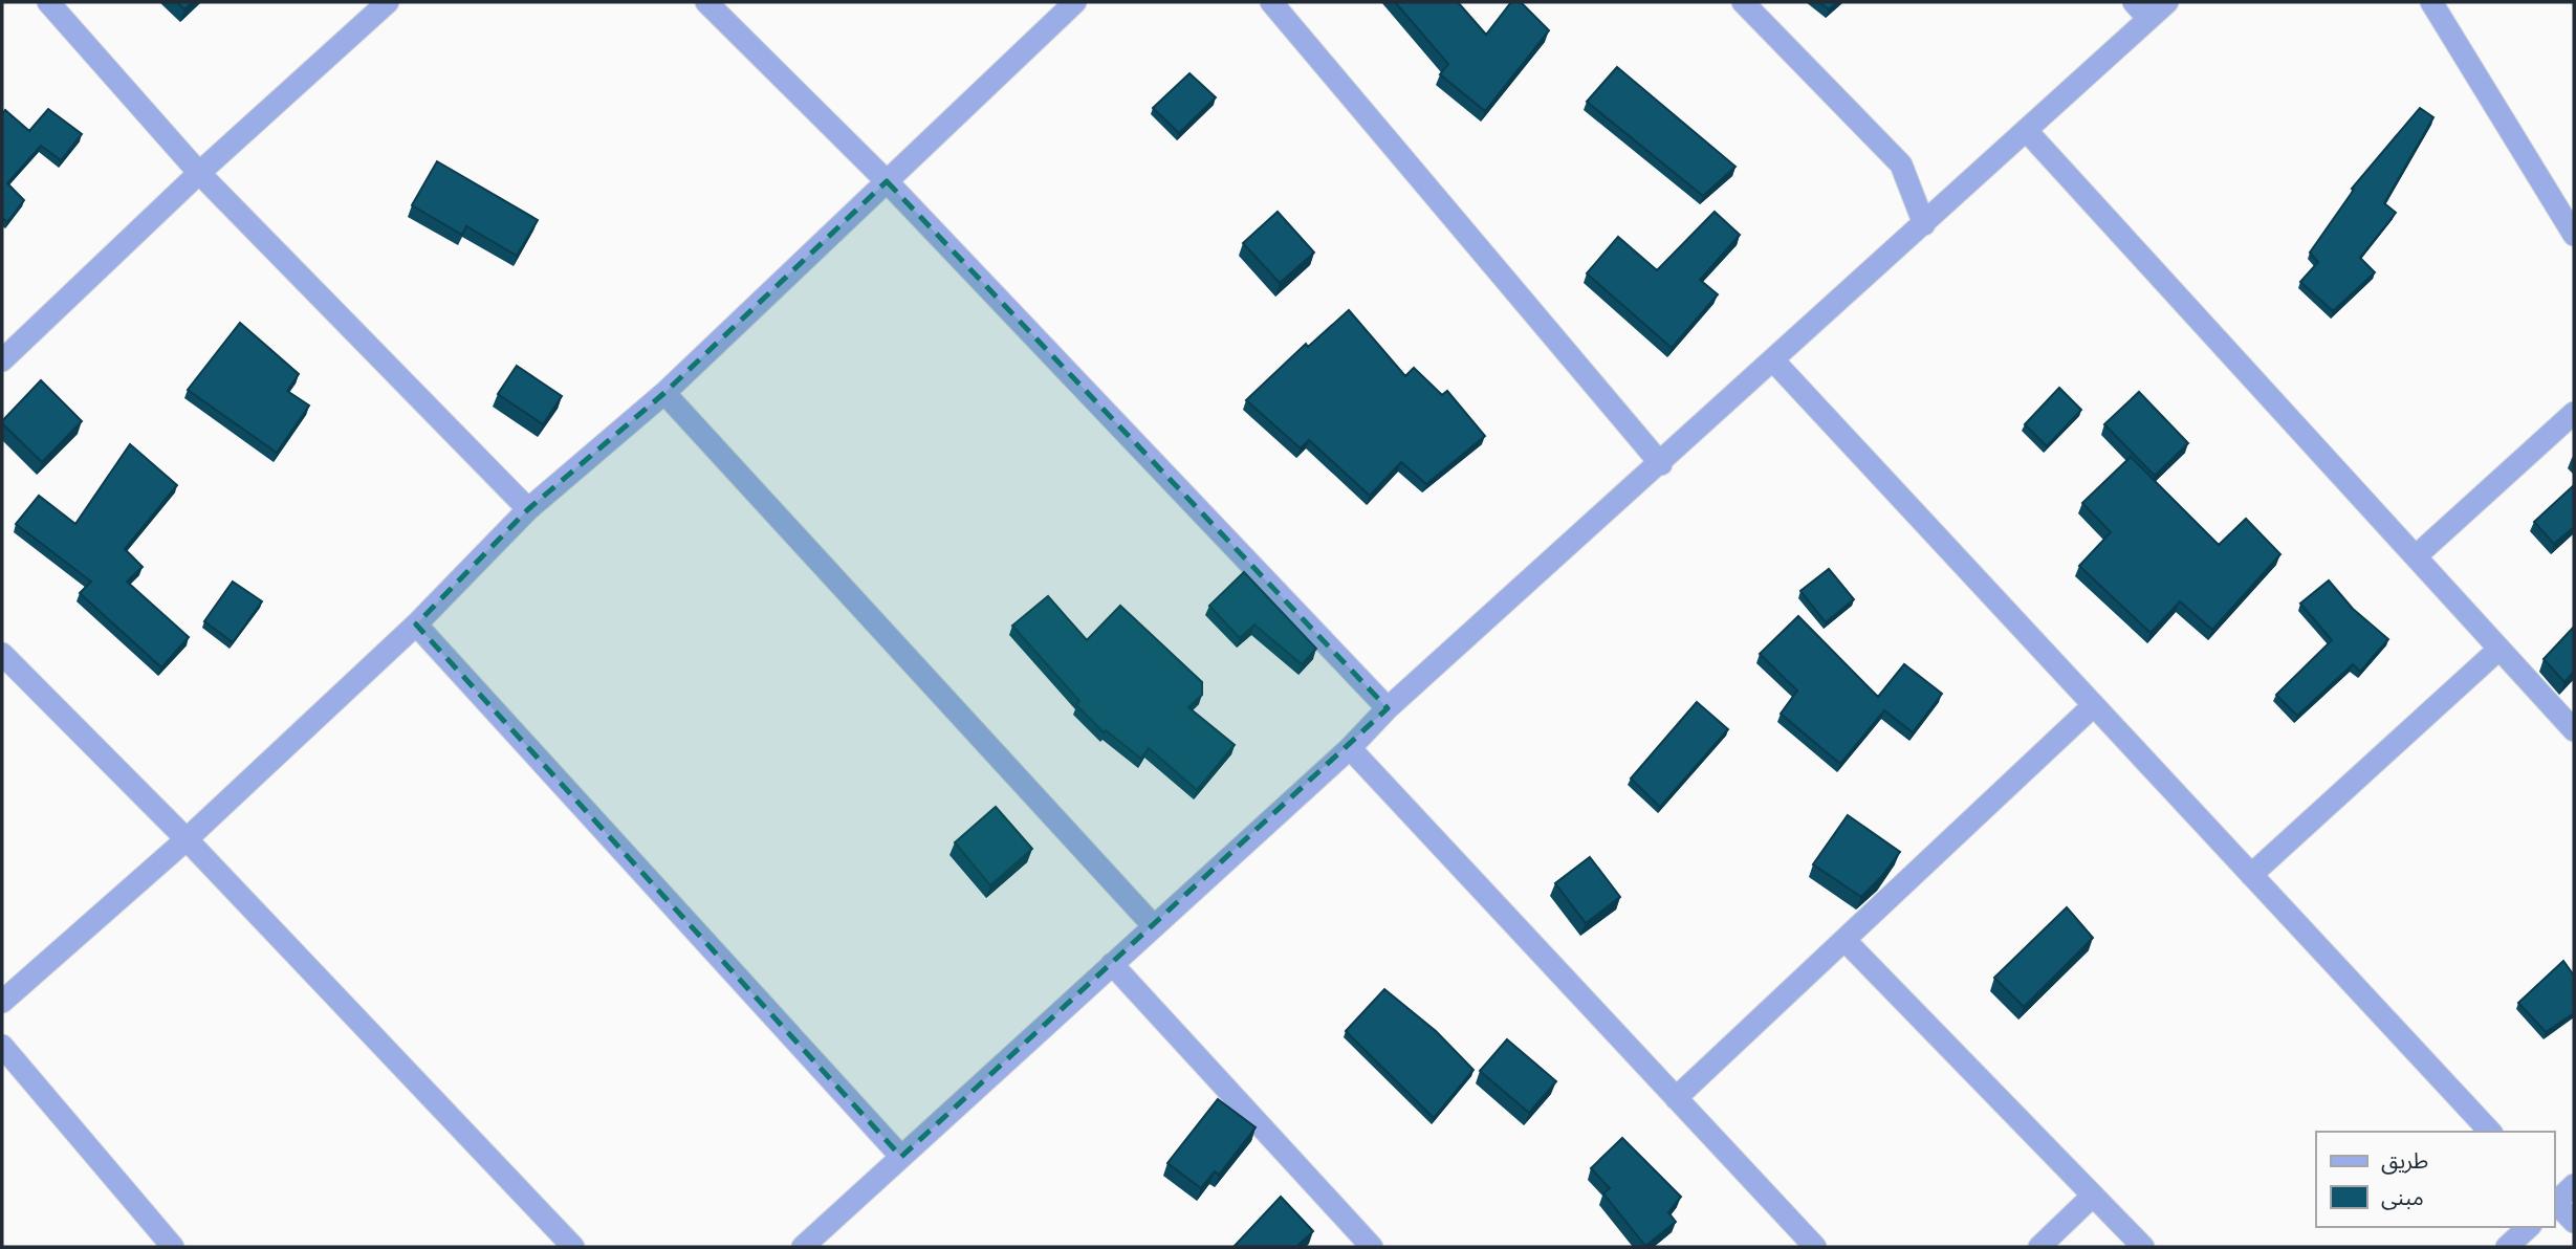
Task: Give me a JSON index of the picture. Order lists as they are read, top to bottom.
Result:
{
  "legend": ["طريق", "مبنى"]
}
